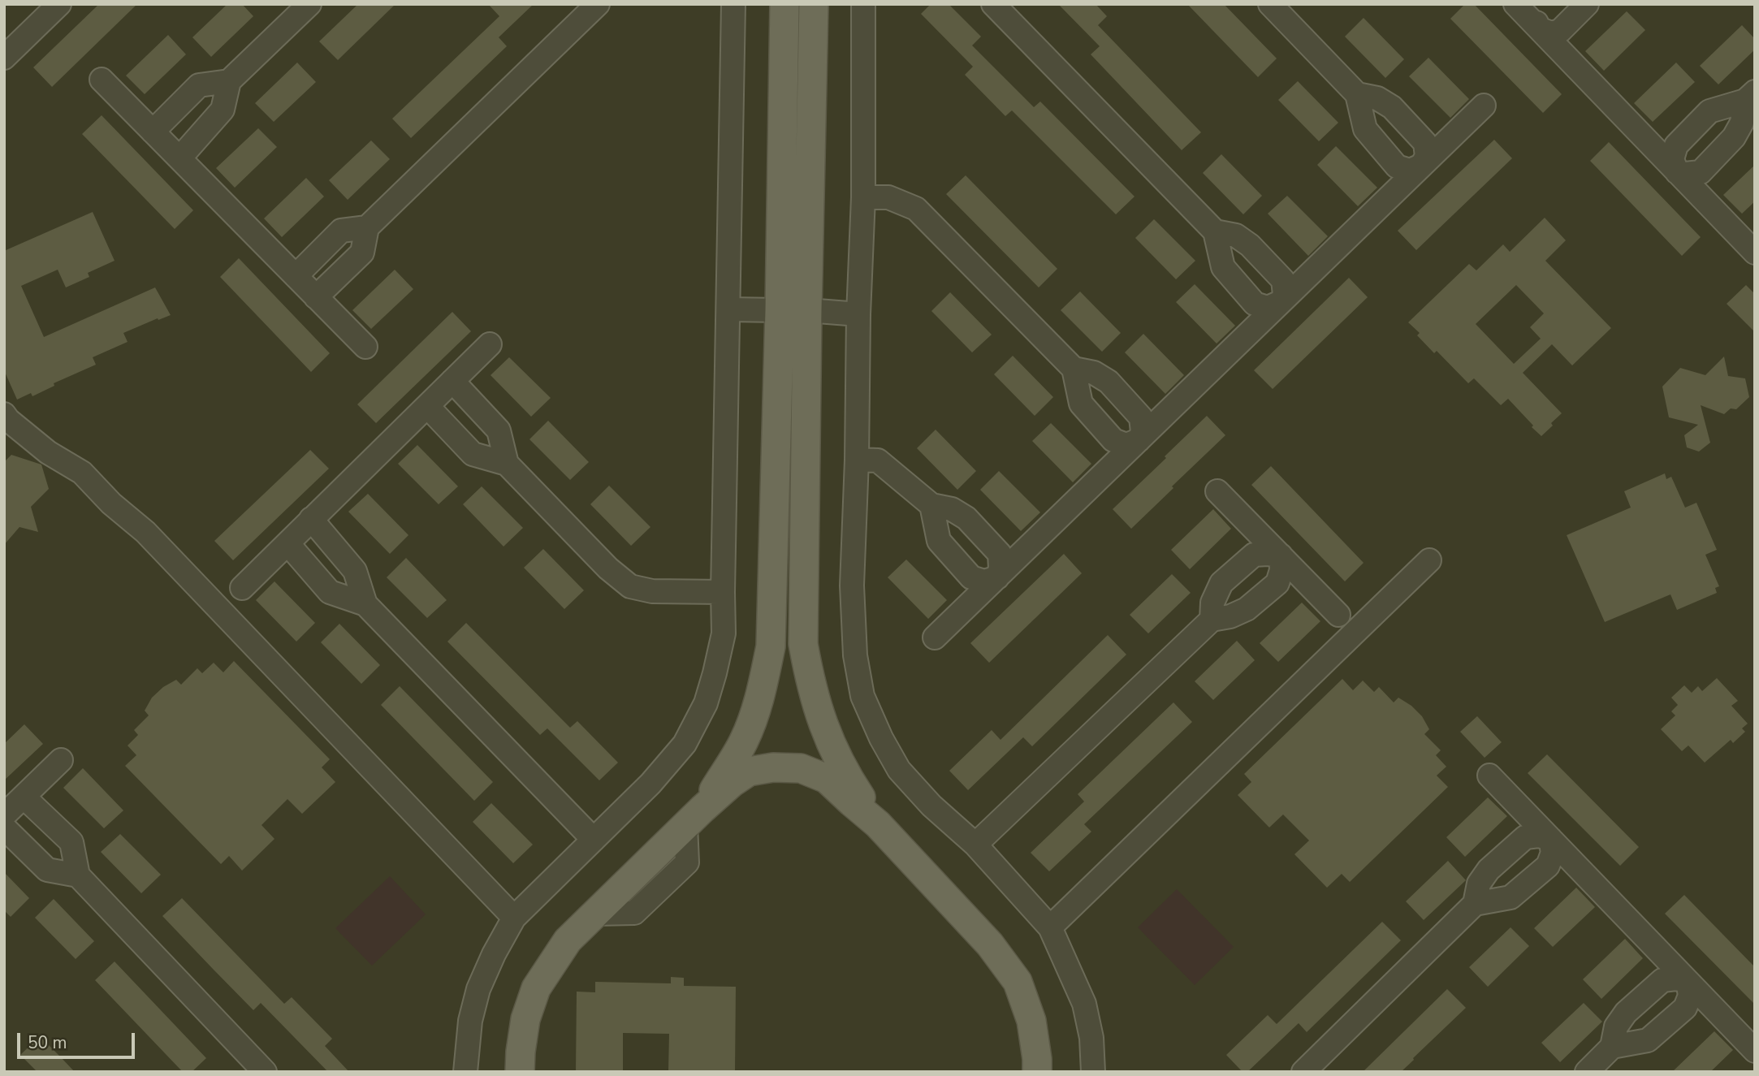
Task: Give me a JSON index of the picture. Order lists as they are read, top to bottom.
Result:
{
  "scale_bar": "50 m"
}
